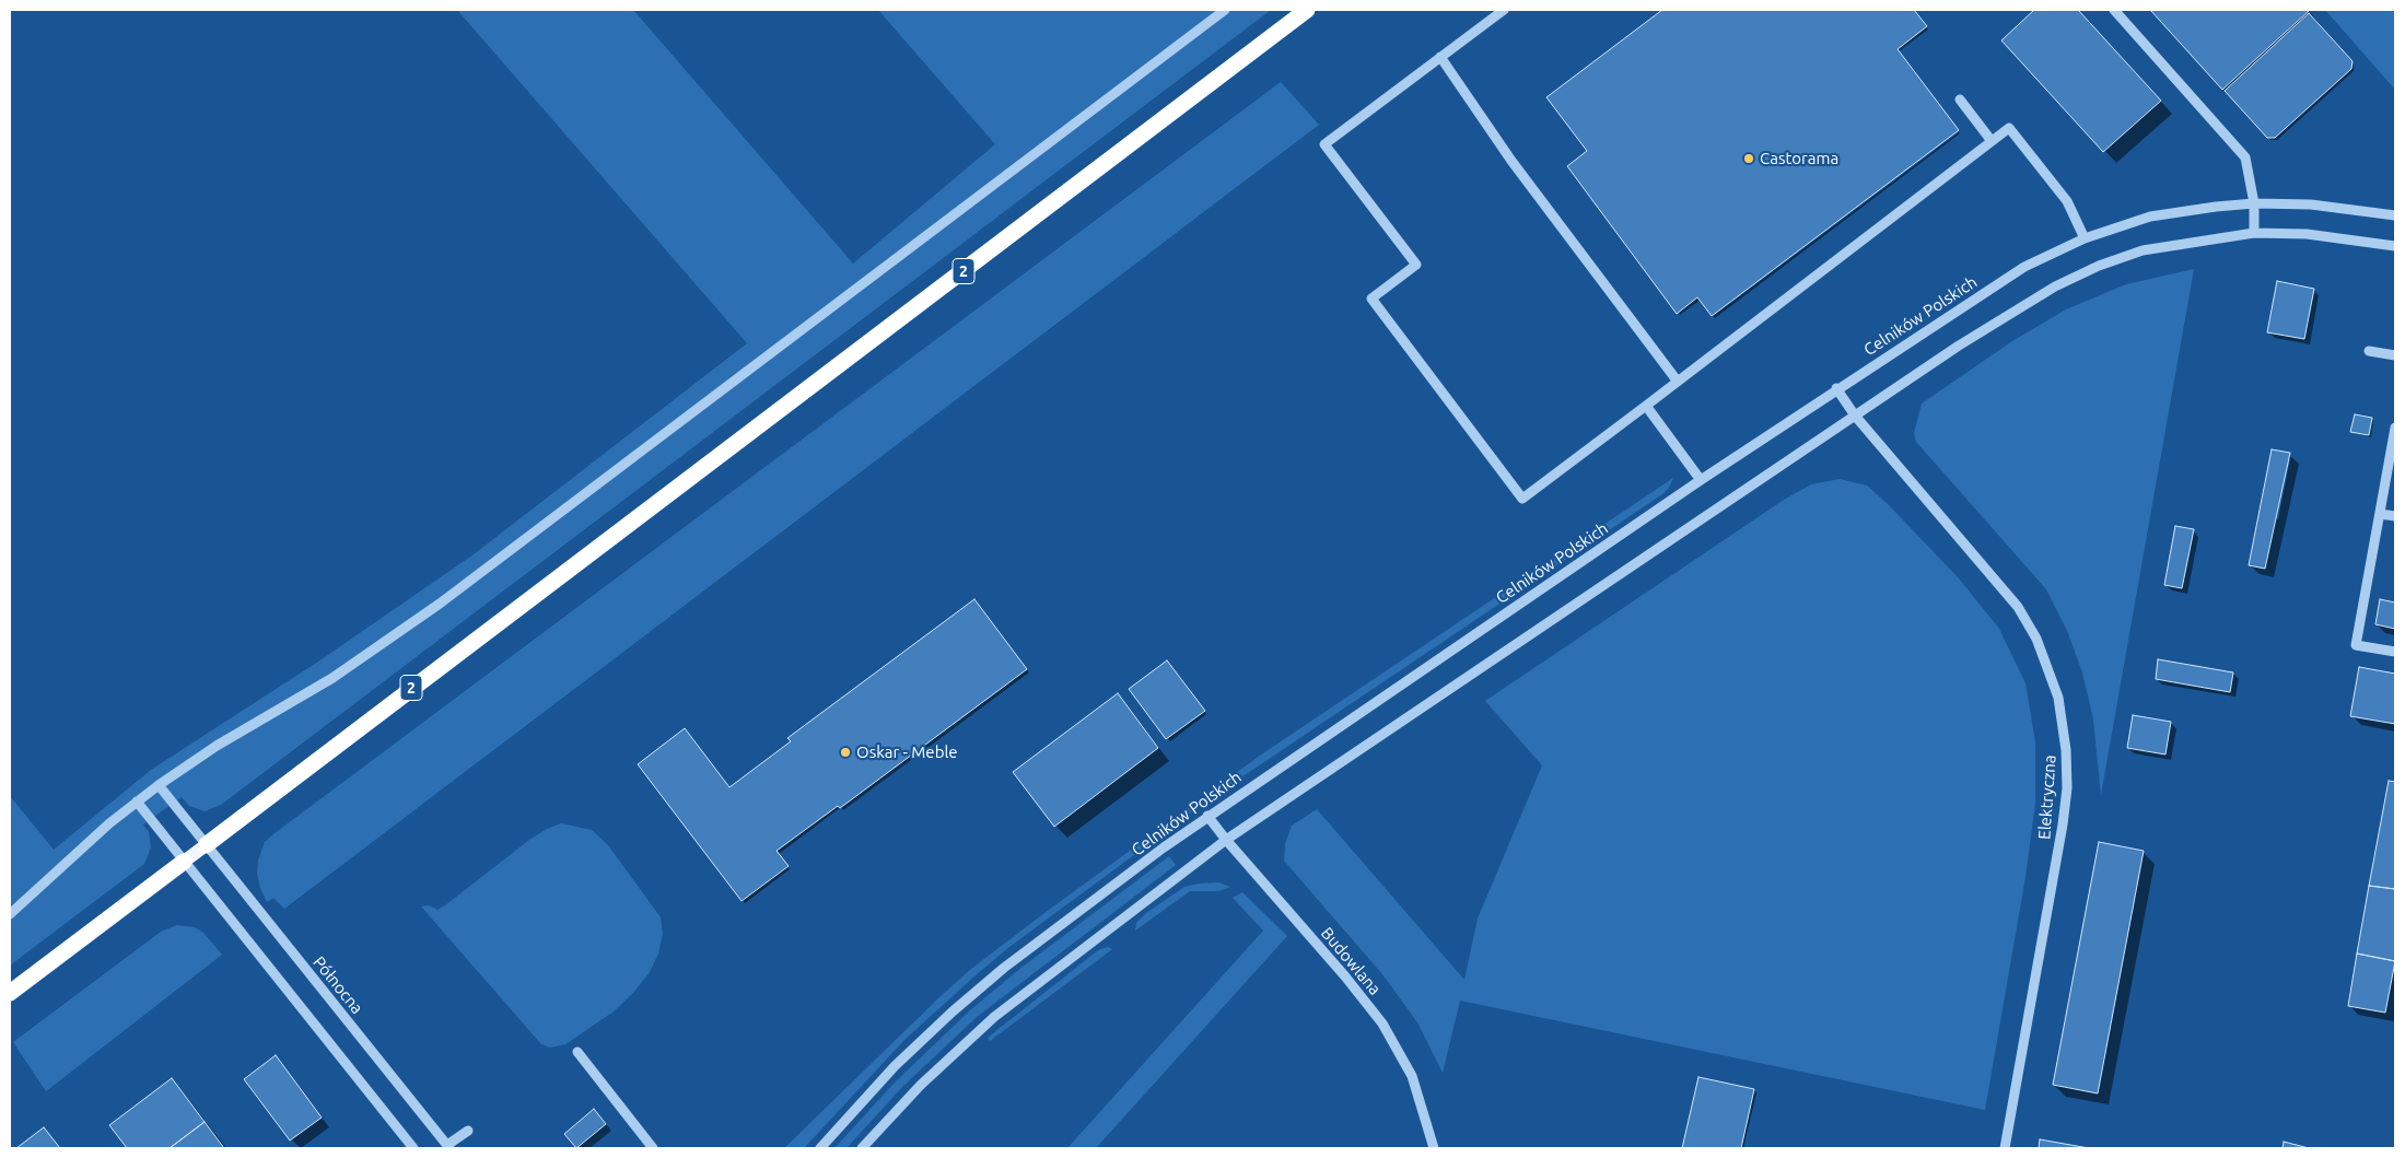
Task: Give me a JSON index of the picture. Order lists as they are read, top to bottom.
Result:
{
  "streets": {
    "highway": ["2"],
    "street": [
      "Celników Polskich",
      "Elektryczna",
      "Budowlana",
      "Północna"
    ]
  },
  "crossings": [
    ["2", "Północna"],
    ["Celników Polskich", "Elektryczna"],
    ["Celników Polskich", "Budowlana"]
  ],
  "places": ["Castorama", "Oskar - Meble"]
}
